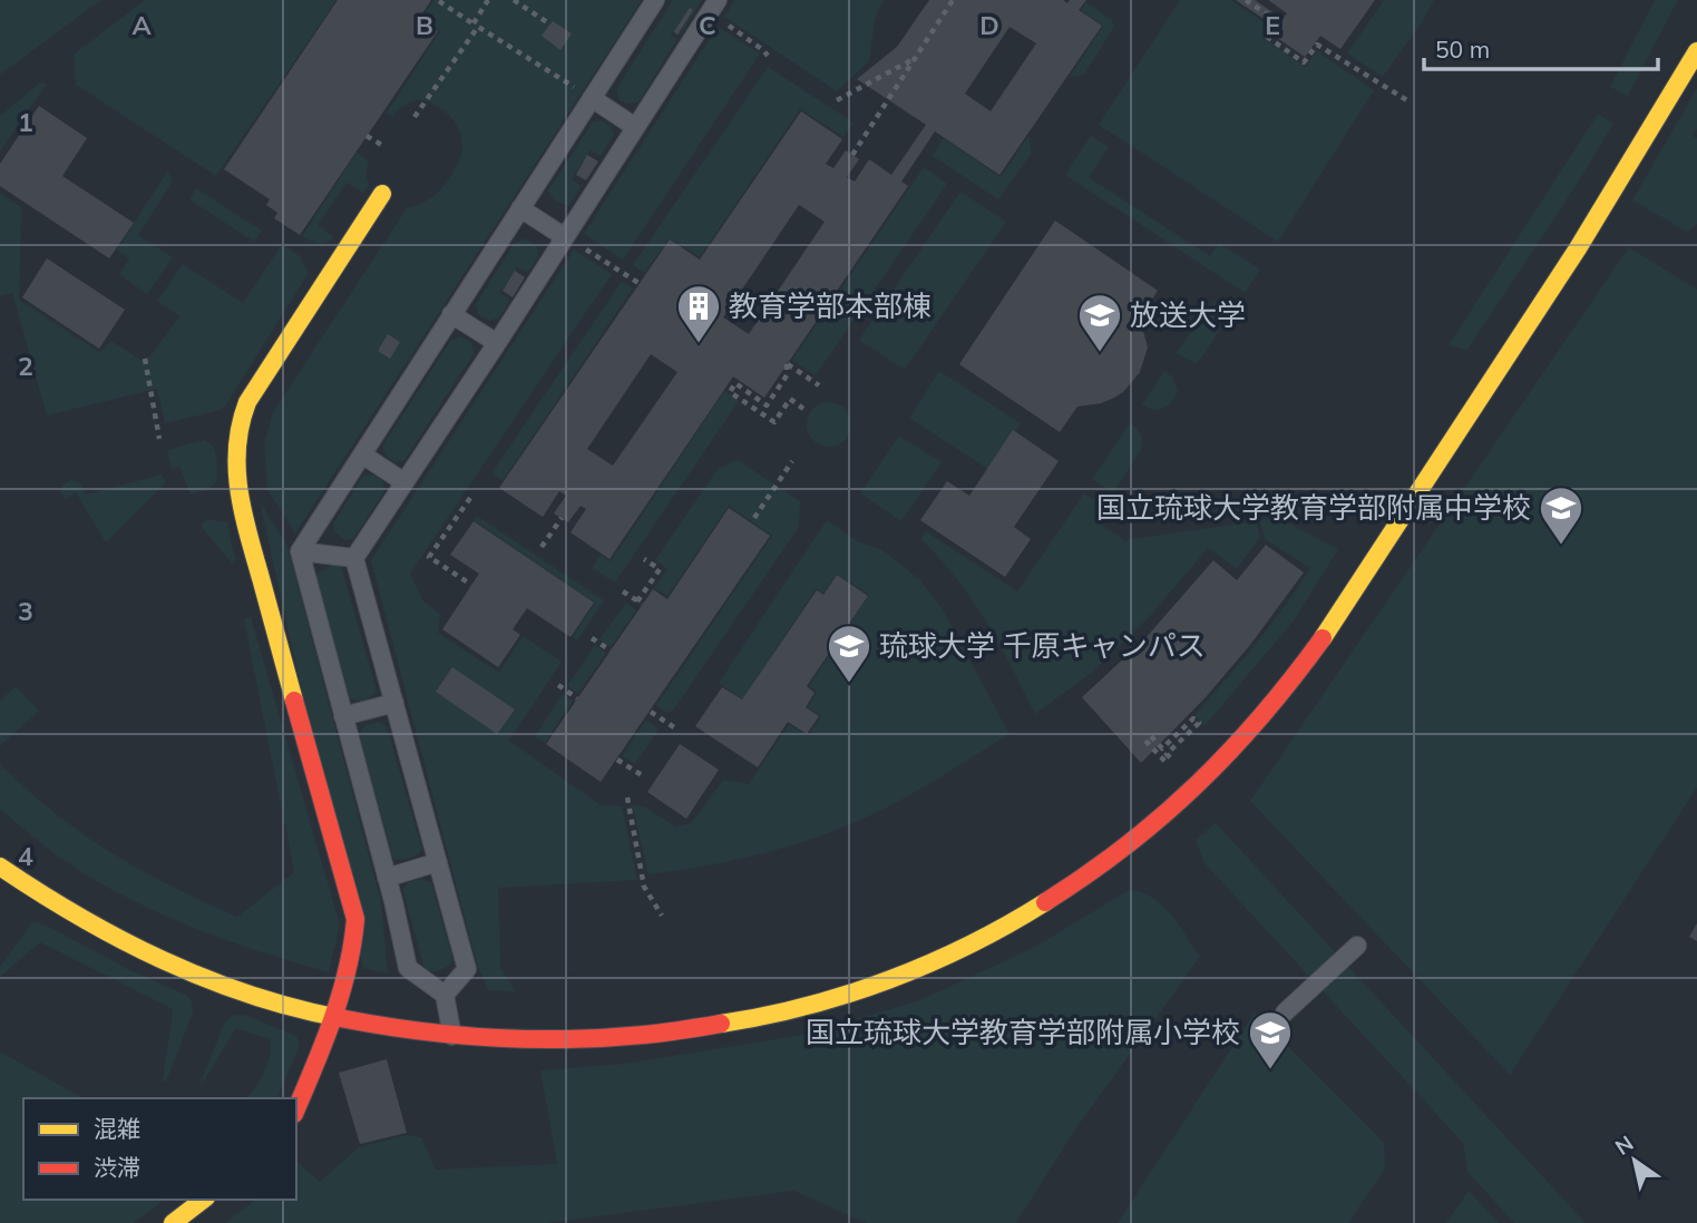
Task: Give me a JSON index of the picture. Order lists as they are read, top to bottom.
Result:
{
  "places": {
    "building": ["教育学部本部棟"],
    "school or university": [
      "放送大学",
      "国立琉球大学教育学部附属中学校",
      "琉球大学 千原キャンパス",
      "国立琉球大学教育学部附属小学校"
    ]
  },
  "legend": ["混雑", "渋滞"],
  "scale_bar": "50 m",
  "north": "top left",
  "grid": {
    "columns": [
      "A",
      "B",
      "C",
      "D",
      "E"
    ],
    "rows": [
      "1",
      "2",
      "3",
      "4"
    ]
  }
}
